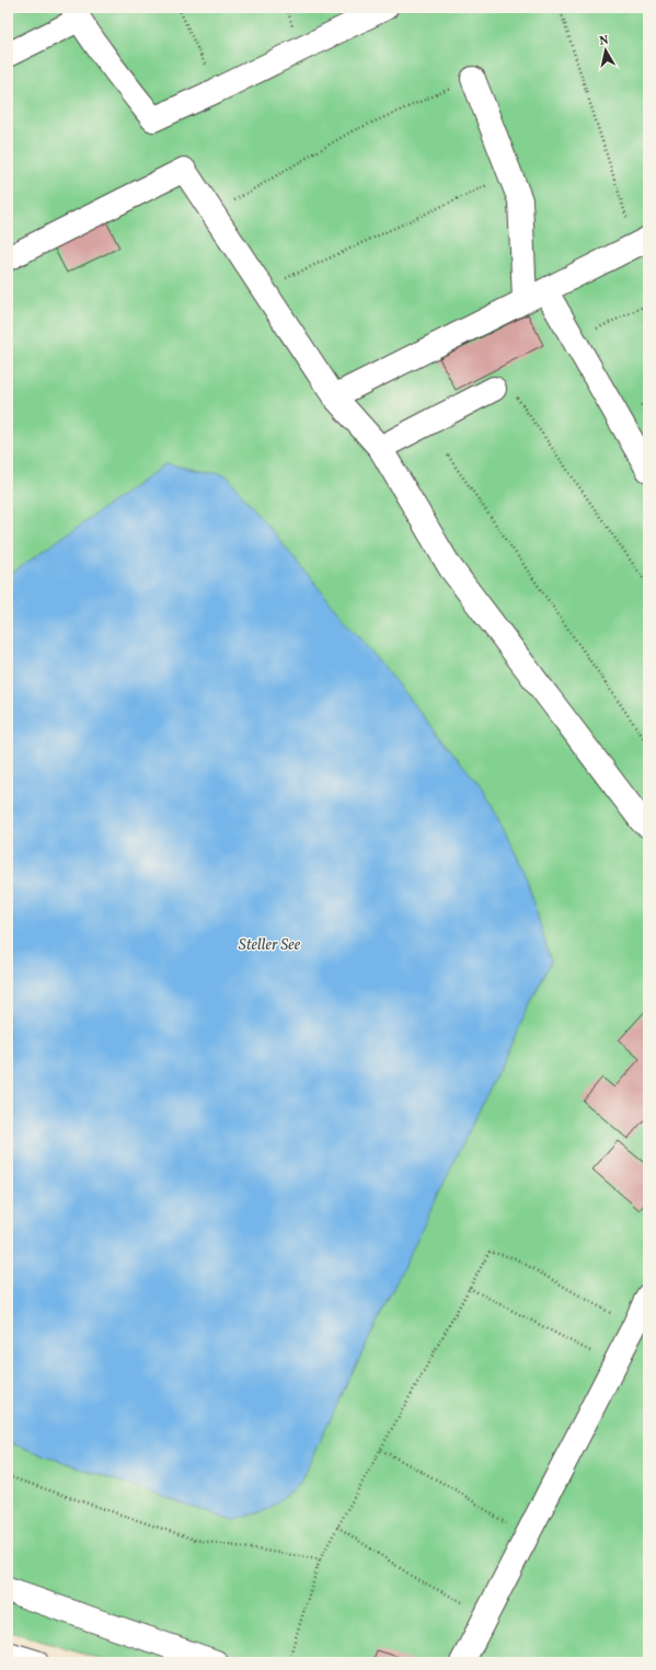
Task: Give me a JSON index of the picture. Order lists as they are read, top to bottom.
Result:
{
  "water": ["Steller See"],
  "north": "top"
}
